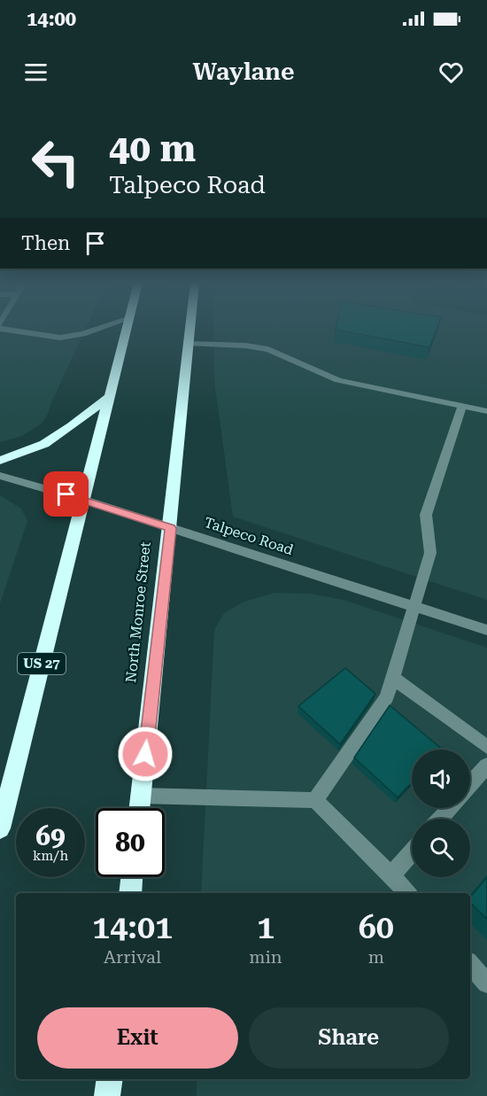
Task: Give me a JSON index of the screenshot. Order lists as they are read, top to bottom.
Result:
{
  "streets": {
    "highway": ["North Monroe Street", "US 27"],
    "street": ["Talpeco Road"]
  },
  "crossings": [
    ["Talpeco Road", "North Monroe Street"],
    ["Talpeco Road", "US 27"]
  ],
  "page": {
    "status": "14:00",
    "header": "Waylane",
    "turn": ["40 m", "Talpeco Road"],
    "then": "Then",
    "speed": "69 km/h",
    "limit": "80",
    "eta": [
      "14:01",
      "Arrival",
      "1",
      "min",
      "60",
      "m"
    ],
    "buttons": ["Exit", "Share"]
  }
}
